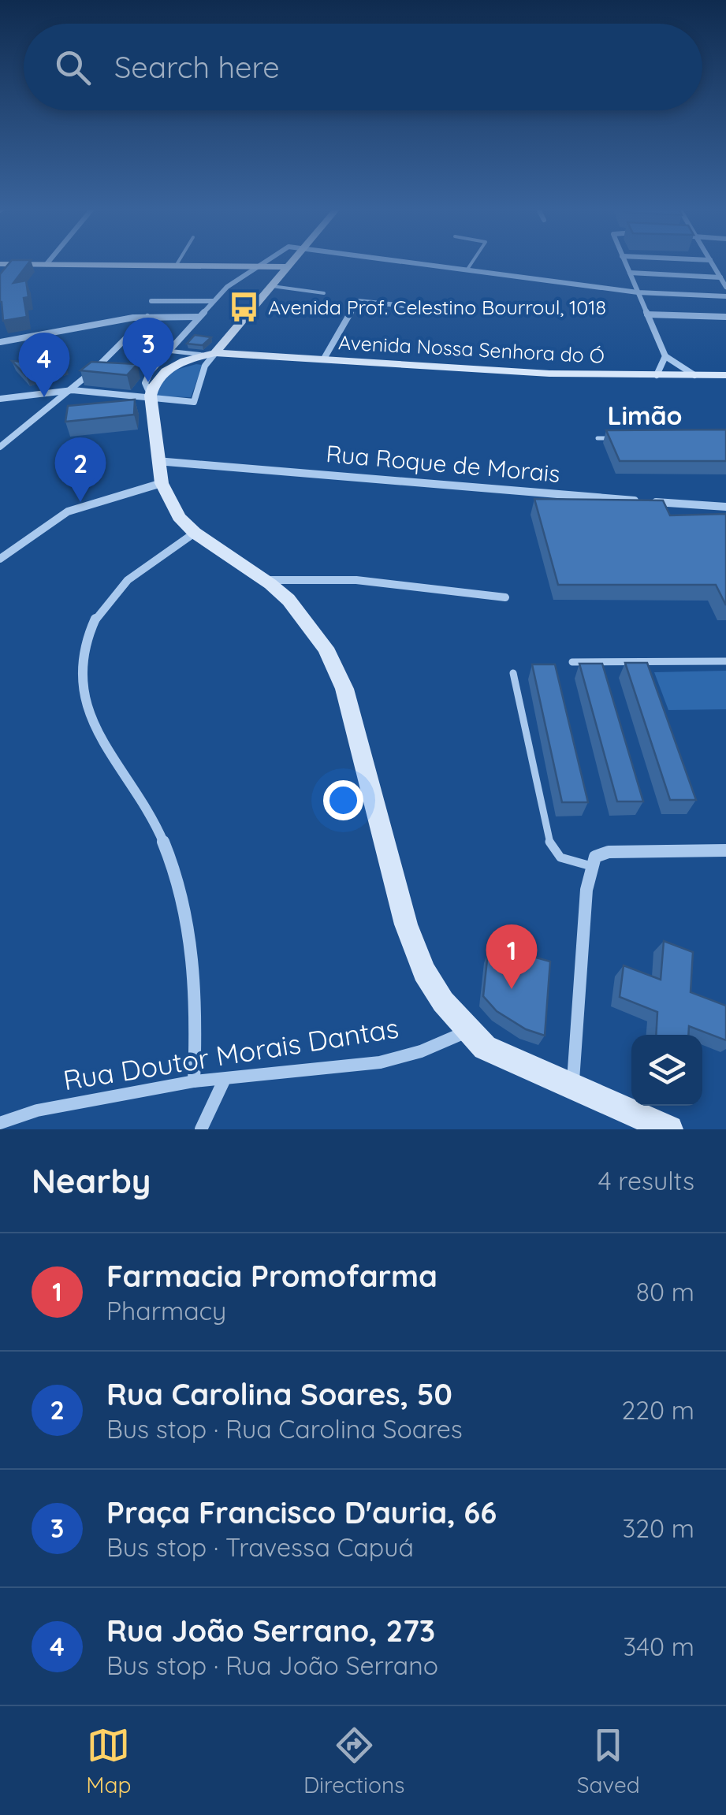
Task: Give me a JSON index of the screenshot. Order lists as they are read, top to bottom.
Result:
{
  "streets": {
    "main road": ["Avenida Nossa Senhora do Ó"],
    "street": ["Rua Roque de Morais", "Rua Doutor Morais Dantas"]
  },
  "districts": ["Limão"],
  "places": {
    "bus stop": ["Avenida Prof. Celestino Bourroul, 1018"]
  },
  "page": {
    "search": "Search here",
    "pins": [
      "3",
      "4",
      "2",
      "1"
    ],
    "heading": ["Nearby", "4 results"],
    "list": [
      {
        "mark": "1",
        "name": "Farmacia Promofarma",
        "note": "Pharmacy",
        "value": "80 m"
      },
      {
        "mark": "2",
        "name": "Rua Carolina Soares, 50",
        "note": "Bus stop · Rua Carolina Soares",
        "value": "220 m"
      },
      {
        "mark": "3",
        "name": "Praça Francisco D'auria, 66",
        "note": "Bus stop · Travessa Capuá",
        "value": "320 m"
      },
      {
        "mark": "4",
        "name": "Rua João Serrano, 273",
        "note": "Bus stop · Rua João Serrano",
        "value": "340 m"
      }
    ],
    "nav": ["Map", "Directions", "Saved"]
  }
}
